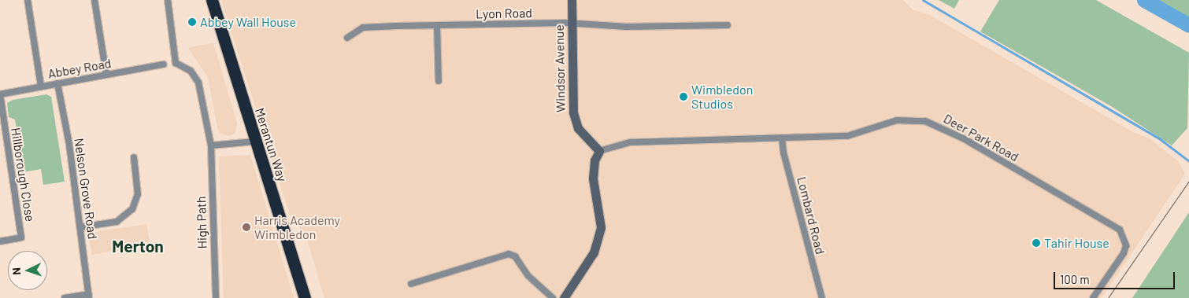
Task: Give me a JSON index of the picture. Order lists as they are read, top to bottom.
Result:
{
  "streets": {
    "highway": ["Merantun Way"],
    "street": [
      "Lyon Road",
      "Abbey Road",
      "Windsor Avenue",
      "Deer Park Road",
      "Hillborough Close",
      "Nelson Grove Road",
      "Lombard Road",
      "High Path"
    ]
  },
  "crossings": [
    ["Lyon Road", "Windsor Avenue"],
    ["Abbey Road", "Hillborough Close"],
    ["Abbey Road", "Nelson Grove Road"],
    ["Windsor Avenue", "Deer Park Road"],
    ["Deer Park Road", "Lombard Road"]
  ],
  "districts": ["Merton"],
  "places": [
    "Abbey Wall House",
    "Wimbledon Studios",
    "Harris Academy Wimbledon",
    "Tahir House"
  ],
  "scale_bar": "100 m",
  "north": "left"
}
